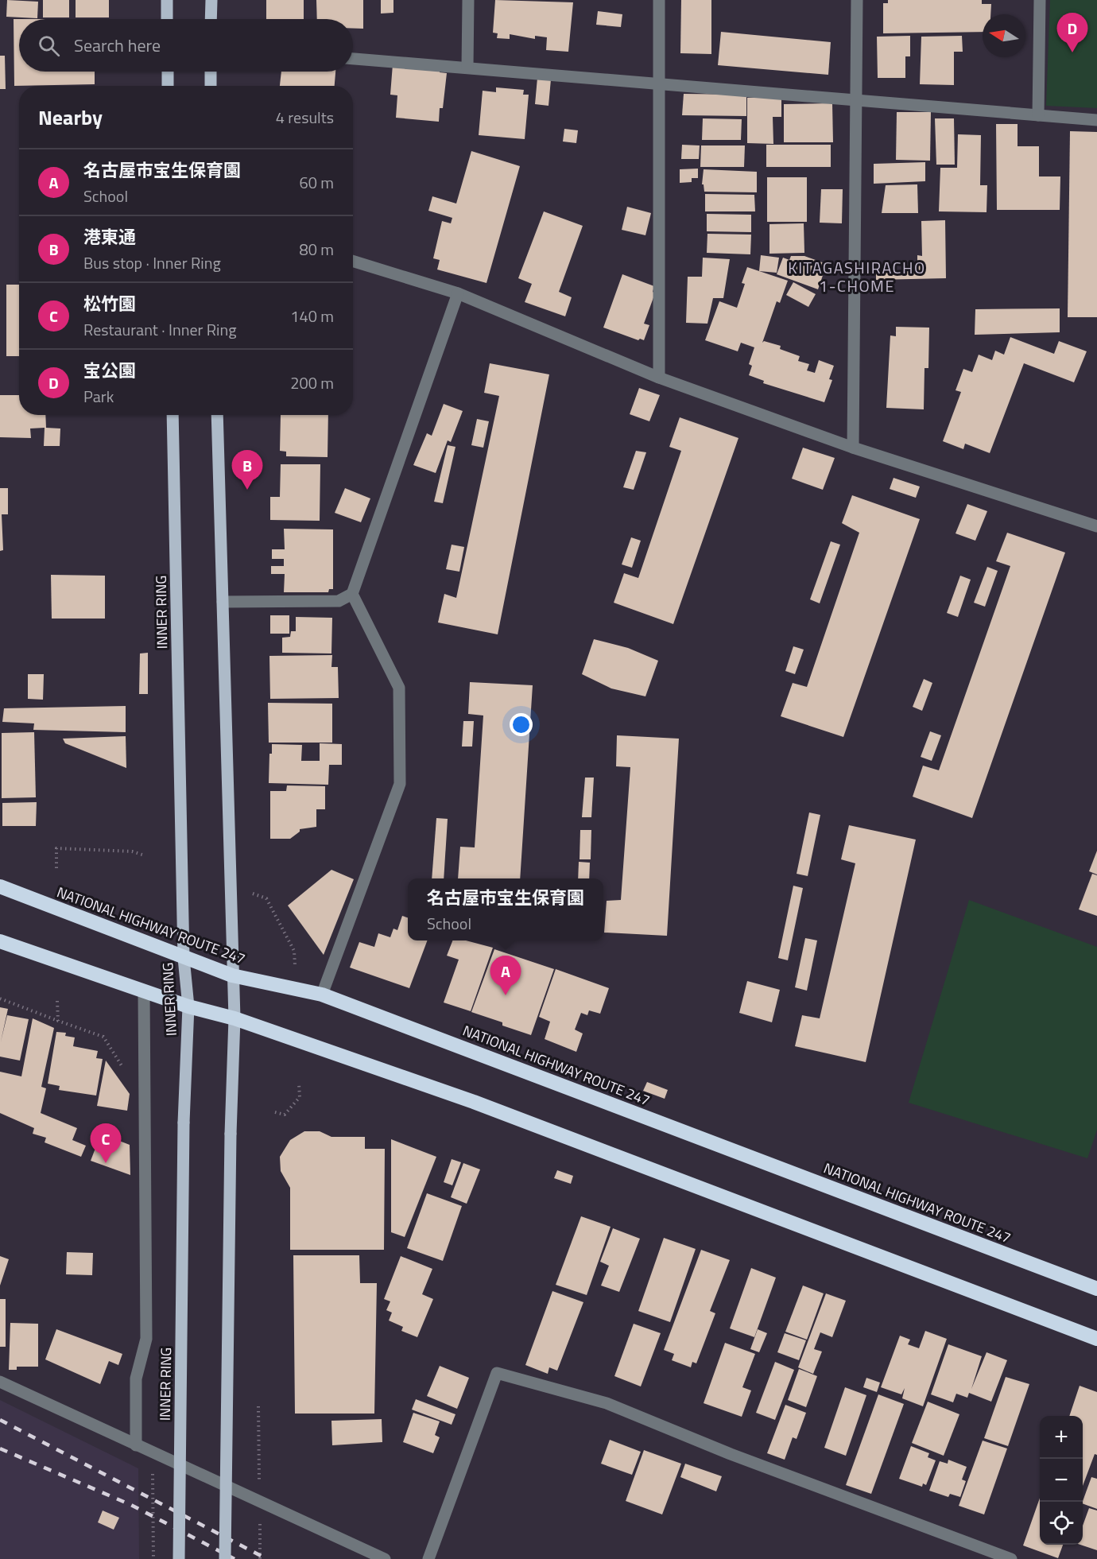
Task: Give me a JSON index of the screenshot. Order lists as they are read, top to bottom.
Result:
{
  "streets": {
    "highway": ["NATIONAL HIGHWAY ROUTE 247"],
    "main road": ["INNER RING"]
  },
  "crossings": [
    ["INNER RING", "NATIONAL HIGHWAY ROUTE 247"]
  ],
  "districts": ["KITAGASHIRACHO 1-CHOME"],
  "north": "left",
  "page": {
    "pins": [
      "D",
      "B",
      "A",
      "C"
    ],
    "search": "Search here",
    "heading": ["Nearby", "4 results"],
    "list": [
      {
        "mark": "A",
        "name": "名古屋市宝生保育園",
        "note": "School",
        "value": "60 m"
      },
      {
        "mark": "B",
        "name": "港東通",
        "note": "Bus stop · Inner Ring",
        "value": "80 m"
      },
      {
        "mark": "C",
        "name": "松竹園",
        "note": "Restaurant · Inner Ring",
        "value": "140 m"
      },
      {
        "mark": "D",
        "name": "宝公園",
        "note": "Park",
        "value": "200 m"
      }
    ],
    "popup": ["名古屋市宝生保育園", "School"],
    "map_buttons": ["+", "−"]
  }
}
